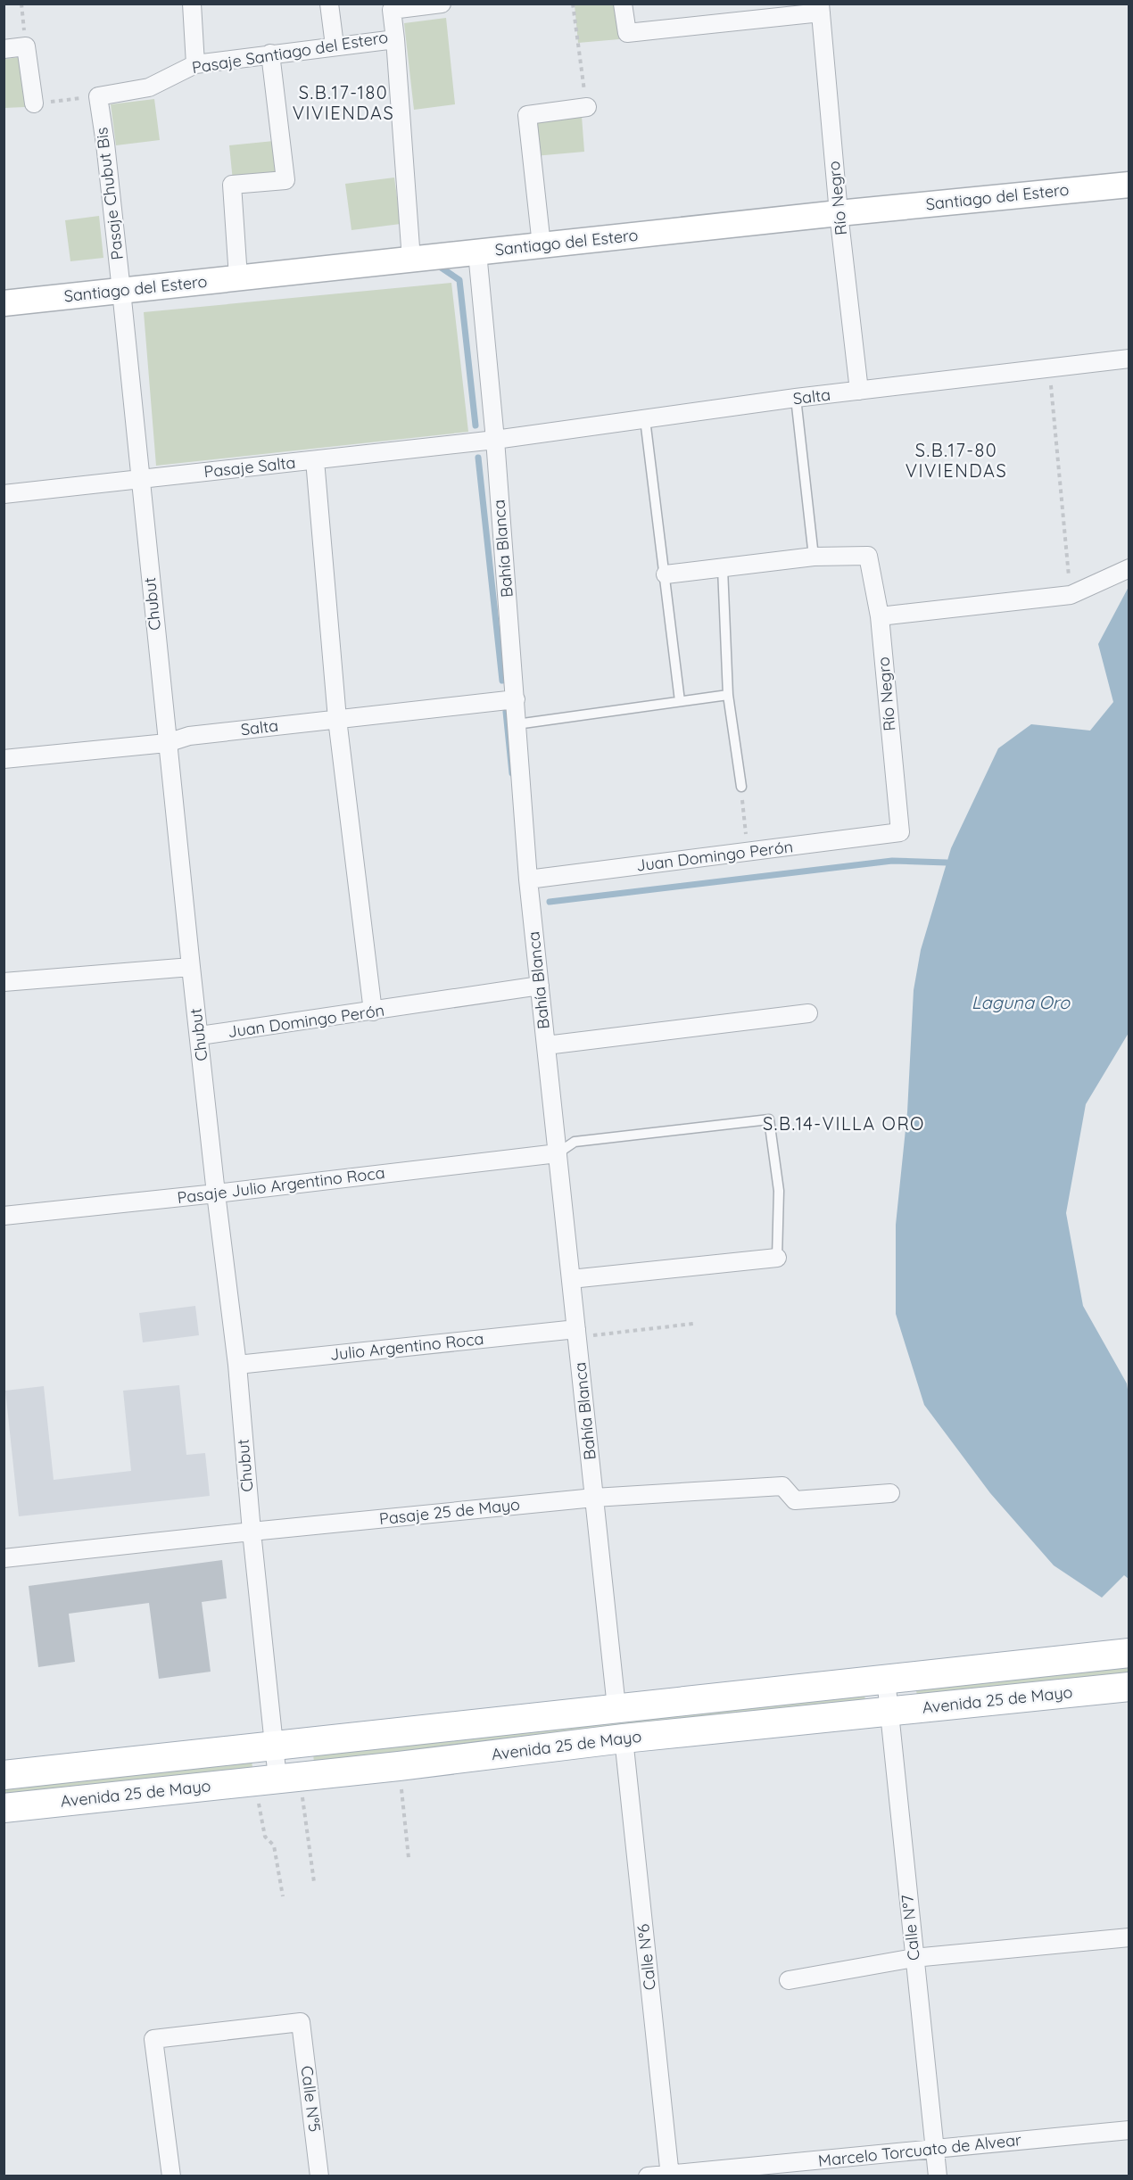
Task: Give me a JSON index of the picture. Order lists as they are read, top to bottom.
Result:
{
  "streets": {
    "main road": ["Avenida 25 de Mayo"],
    "street": [
      "Pasaje Santiago del Estero",
      "Pasaje Chubut Bis",
      "Santiago del Estero",
      "Río Negro",
      "Salta",
      "Pasaje Salta",
      "Bahía Blanca",
      "Chubut",
      "Juan Domingo Perón",
      "Pasaje Julio Argentino Roca",
      "Julio Argentino Roca",
      "Pasaje 25 de Mayo",
      "Calle N°7",
      "Calle N°6",
      "Calle N°5",
      "Marcelo Torcuato de Alvear"
    ]
  },
  "crossings": [
    ["Pasaje Santiago del Estero", "Pasaje Chubut Bis"],
    ["Pasaje Chubut Bis", "Santiago del Estero"],
    ["Pasaje Chubut Bis", "Chubut"],
    ["Santiago del Estero", "Río Negro"],
    ["Santiago del Estero", "Bahía Blanca"],
    ["Santiago del Estero", "Chubut"],
    ["Río Negro", "Salta"],
    ["Río Negro", "Juan Domingo Perón"],
    ["Salta", "Pasaje Salta"],
    ["Salta", "Bahía Blanca"],
    ["Salta", "Chubut"],
    ["Pasaje Salta", "Bahía Blanca"],
    ["Pasaje Salta", "Chubut"],
    ["Bahía Blanca", "Juan Domingo Perón"],
    ["Bahía Blanca", "Pasaje Julio Argentino Roca"],
    ["Bahía Blanca", "Julio Argentino Roca"],
    ["Bahía Blanca", "Pasaje 25 de Mayo"],
    ["Bahía Blanca", "Avenida 25 de Mayo"],
    ["Chubut", "Juan Domingo Perón"],
    ["Chubut", "Pasaje Julio Argentino Roca"],
    ["Chubut", "Julio Argentino Roca"],
    ["Chubut", "Pasaje 25 de Mayo"],
    ["Chubut", "Avenida 25 de Mayo"],
    ["Avenida 25 de Mayo", "Calle N°7"],
    ["Avenida 25 de Mayo", "Calle N°6"],
    ["Calle N°7", "Marcelo Torcuato de Alvear"],
    ["Calle N°6", "Marcelo Torcuato de Alvear"]
  ],
  "districts": ["S.B.17-180 VIVIENDAS", "S.B.17-80 VIVIENDAS", "S.B.14-VILLA ORO"],
  "water": ["Laguna Oro"]
}
